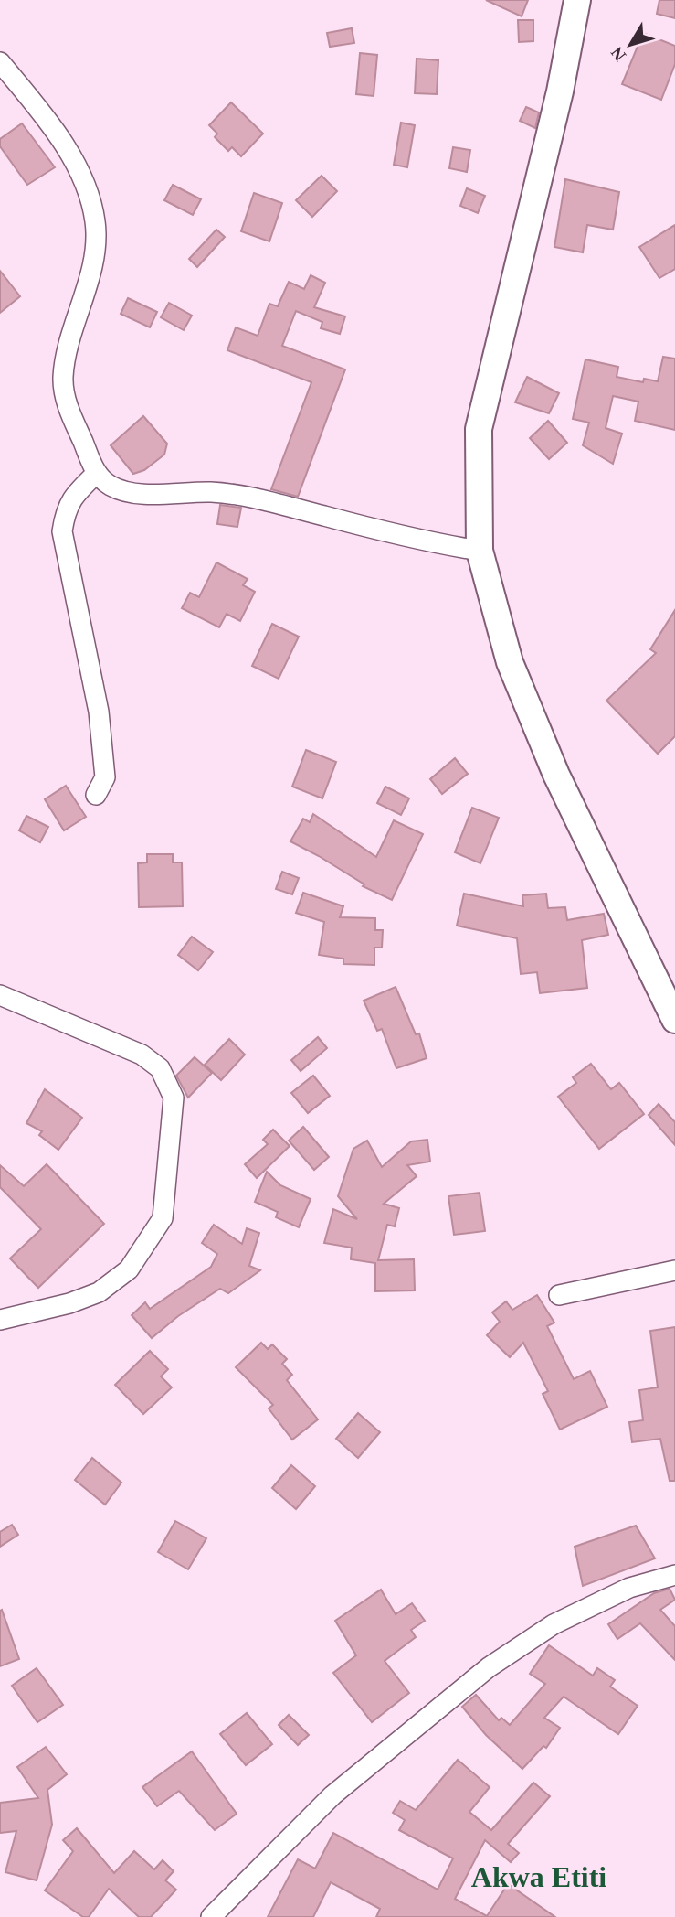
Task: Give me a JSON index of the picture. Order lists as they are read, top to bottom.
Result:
{
  "districts": ["Akwa Etiti"],
  "north": "bottom left"
}
